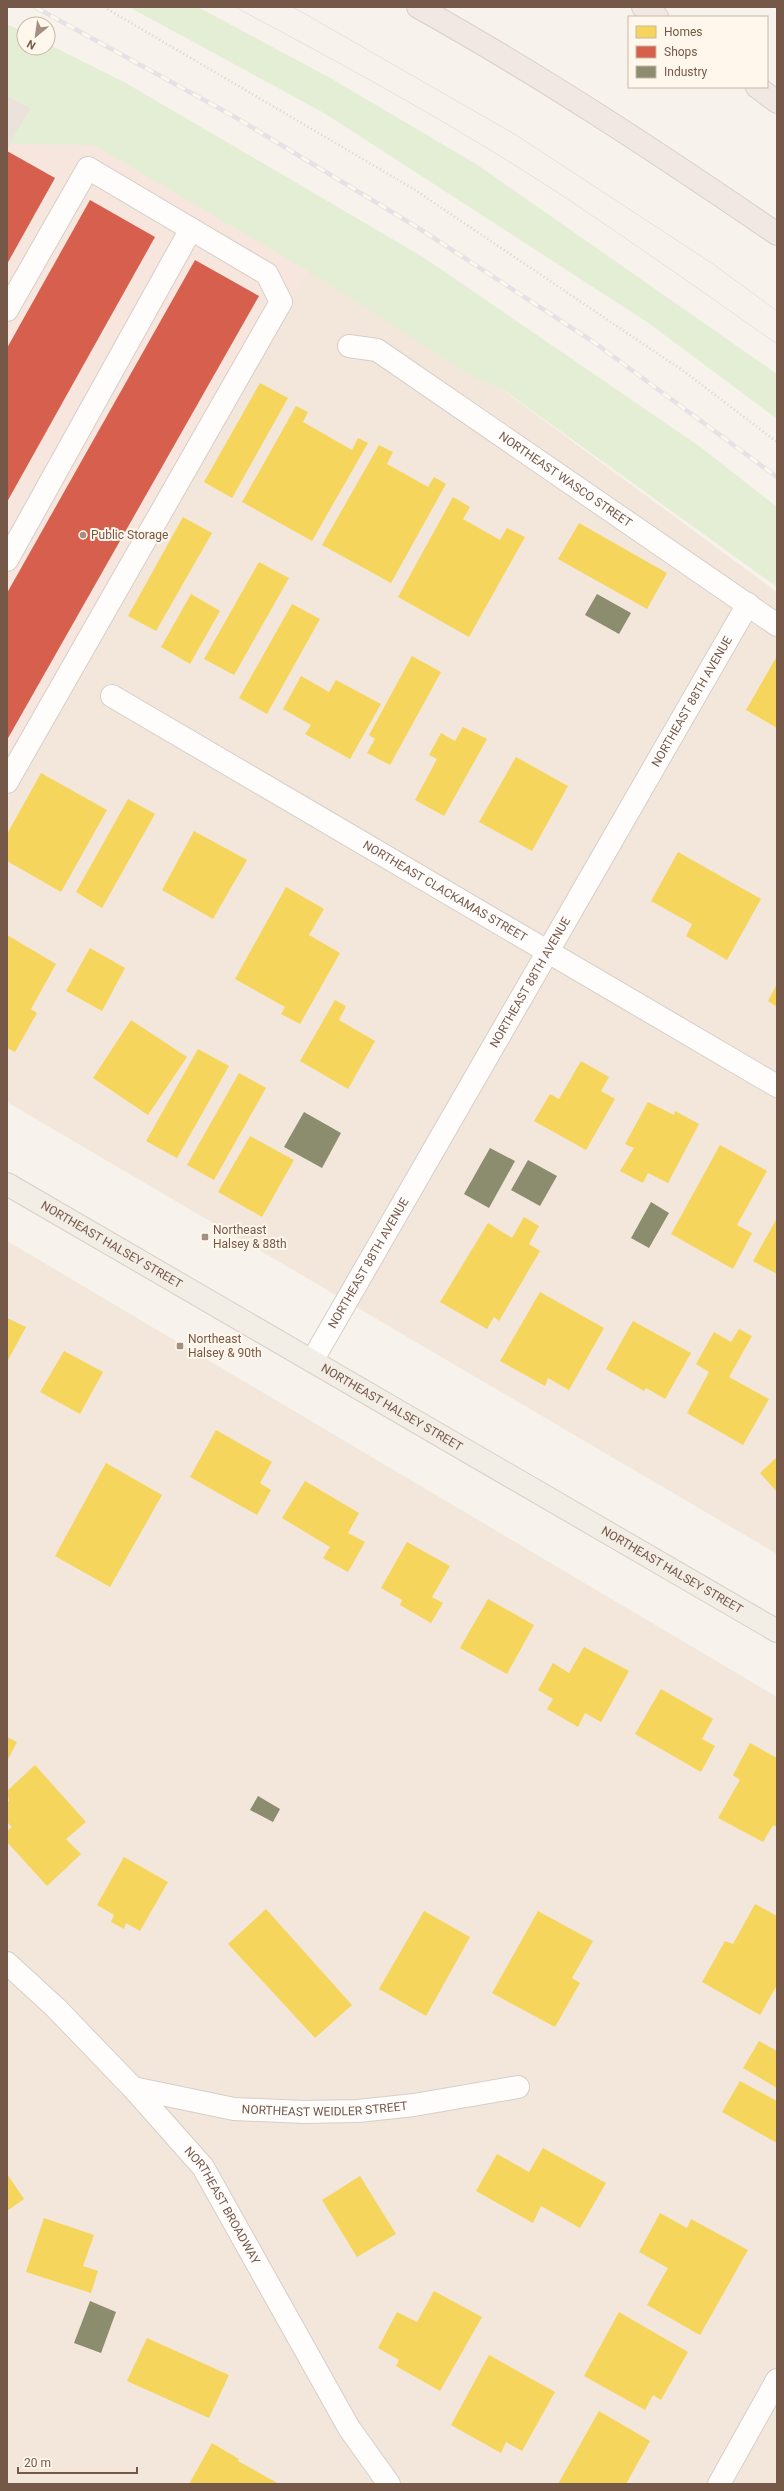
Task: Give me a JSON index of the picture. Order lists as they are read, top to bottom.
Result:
{
  "streets": {
    "main road": ["NORTHEAST HALSEY STREET"],
    "street": [
      "NORTHEAST WASCO STREET",
      "NORTHEAST 88TH AVENUE",
      "NORTHEAST CLACKAMAS STREET",
      "NORTHEAST WEIDLER STREET",
      "NORTHEAST BROADWAY"
    ]
  },
  "crossings": [
    ["NORTHEAST WASCO STREET", "NORTHEAST 88TH AVENUE"],
    ["NORTHEAST 88TH AVENUE", "NORTHEAST CLACKAMAS STREET"],
    ["NORTHEAST 88TH AVENUE", "NORTHEAST HALSEY STREET"],
    ["NORTHEAST WEIDLER STREET", "NORTHEAST BROADWAY"]
  ],
  "places": {
    "other": ["Public Storage"],
    "transit": ["Northeast Halsey & 88th", "Northeast Halsey & 90th"]
  },
  "legend": ["Homes", "Shops", "Industry"],
  "scale_bar": "20 m",
  "north": "bottom left"
}
